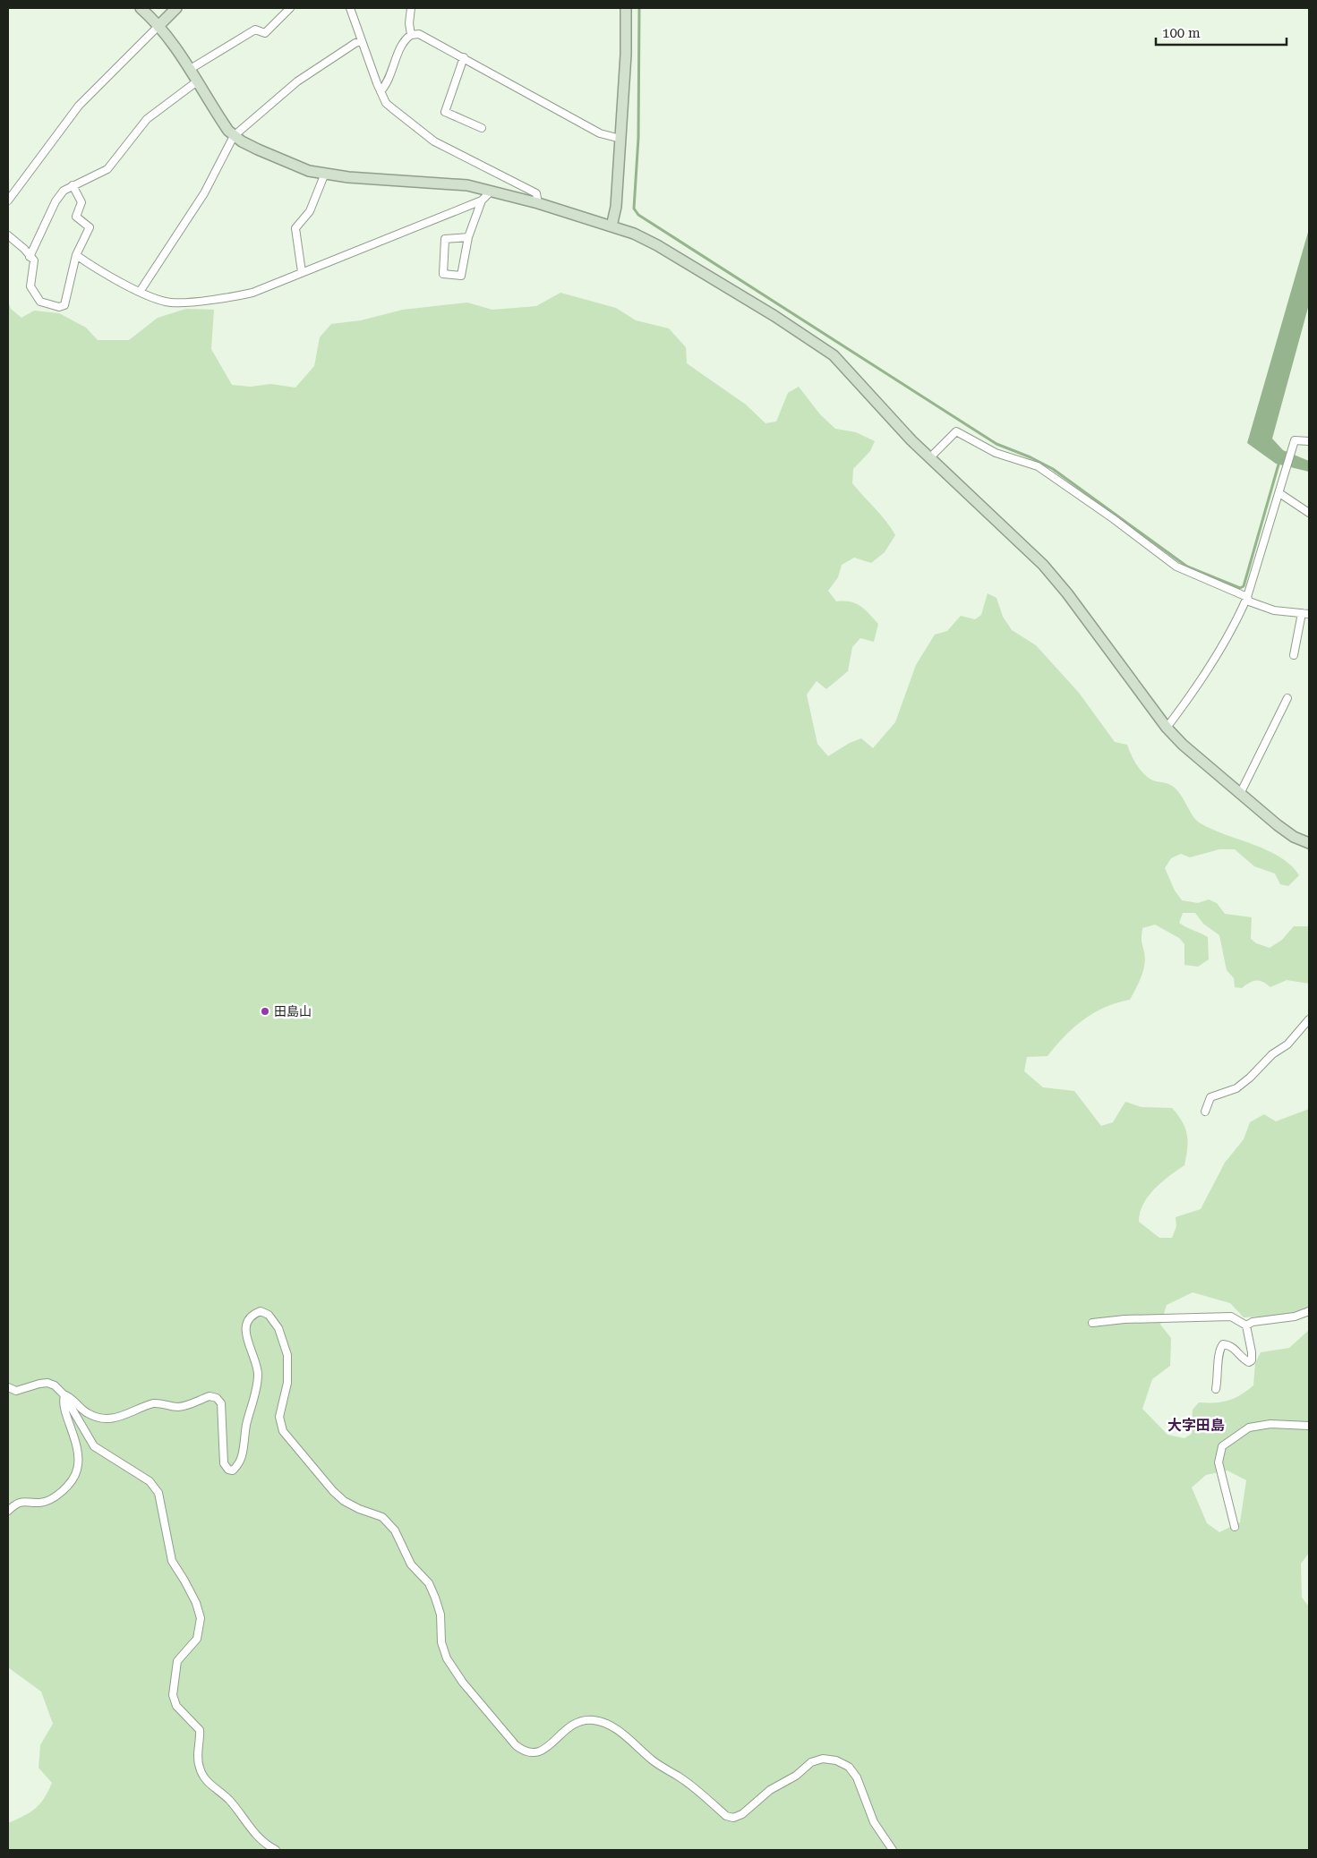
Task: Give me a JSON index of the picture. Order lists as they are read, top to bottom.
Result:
{
  "districts": ["大字田島"],
  "places": ["田島山"],
  "scale_bar": "100 m"
}
